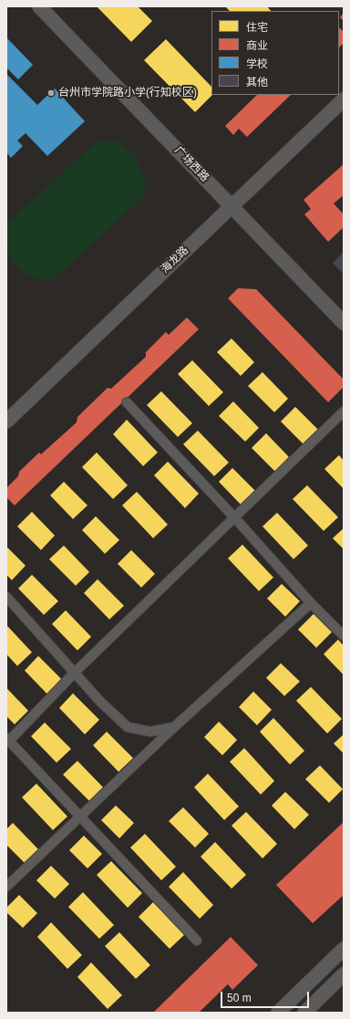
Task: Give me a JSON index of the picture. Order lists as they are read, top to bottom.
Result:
{
  "streets": {
    "main road": ["广场西路", "海龙路"]
  },
  "crossings": [
    ["广场西路", "海龙路"]
  ],
  "places": ["台州市学院路小学(行知校区)"],
  "legend": [
    "住宅",
    "商业",
    "学校",
    "其他"
  ],
  "scale_bar": "50 m"
}
